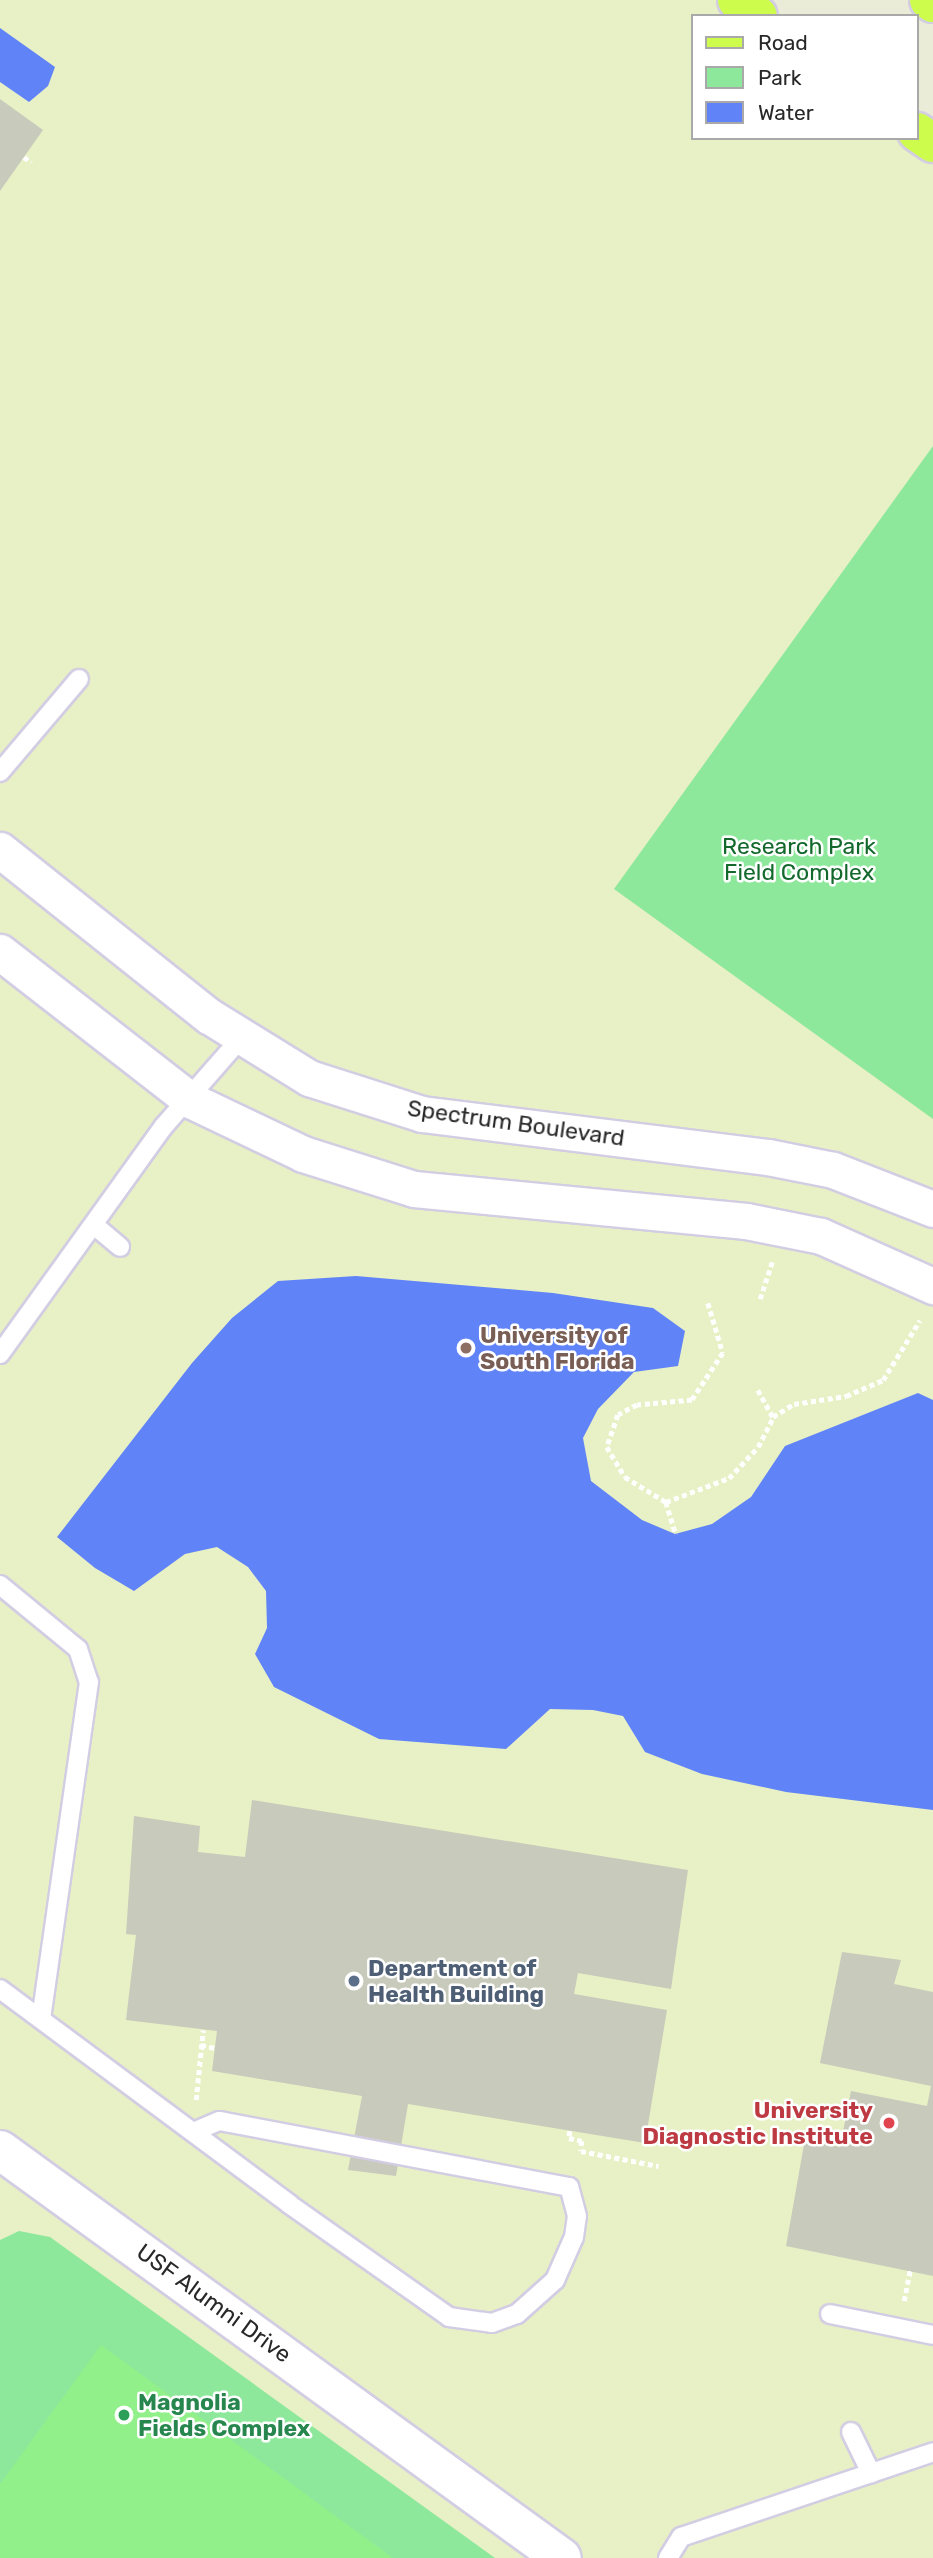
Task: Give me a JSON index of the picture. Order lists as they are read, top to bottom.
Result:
{
  "streets": {
    "street": ["Spectrum Boulevard", "USF Alumni Drive"]
  },
  "parks": ["Research Park Field Complex"],
  "places": [
    "University of South Florida",
    "Department of Health Building",
    "University Diagnostic Institute",
    "Magnolia Fields Complex"
  ],
  "legend": ["Road", "Park", "Water"]
}
